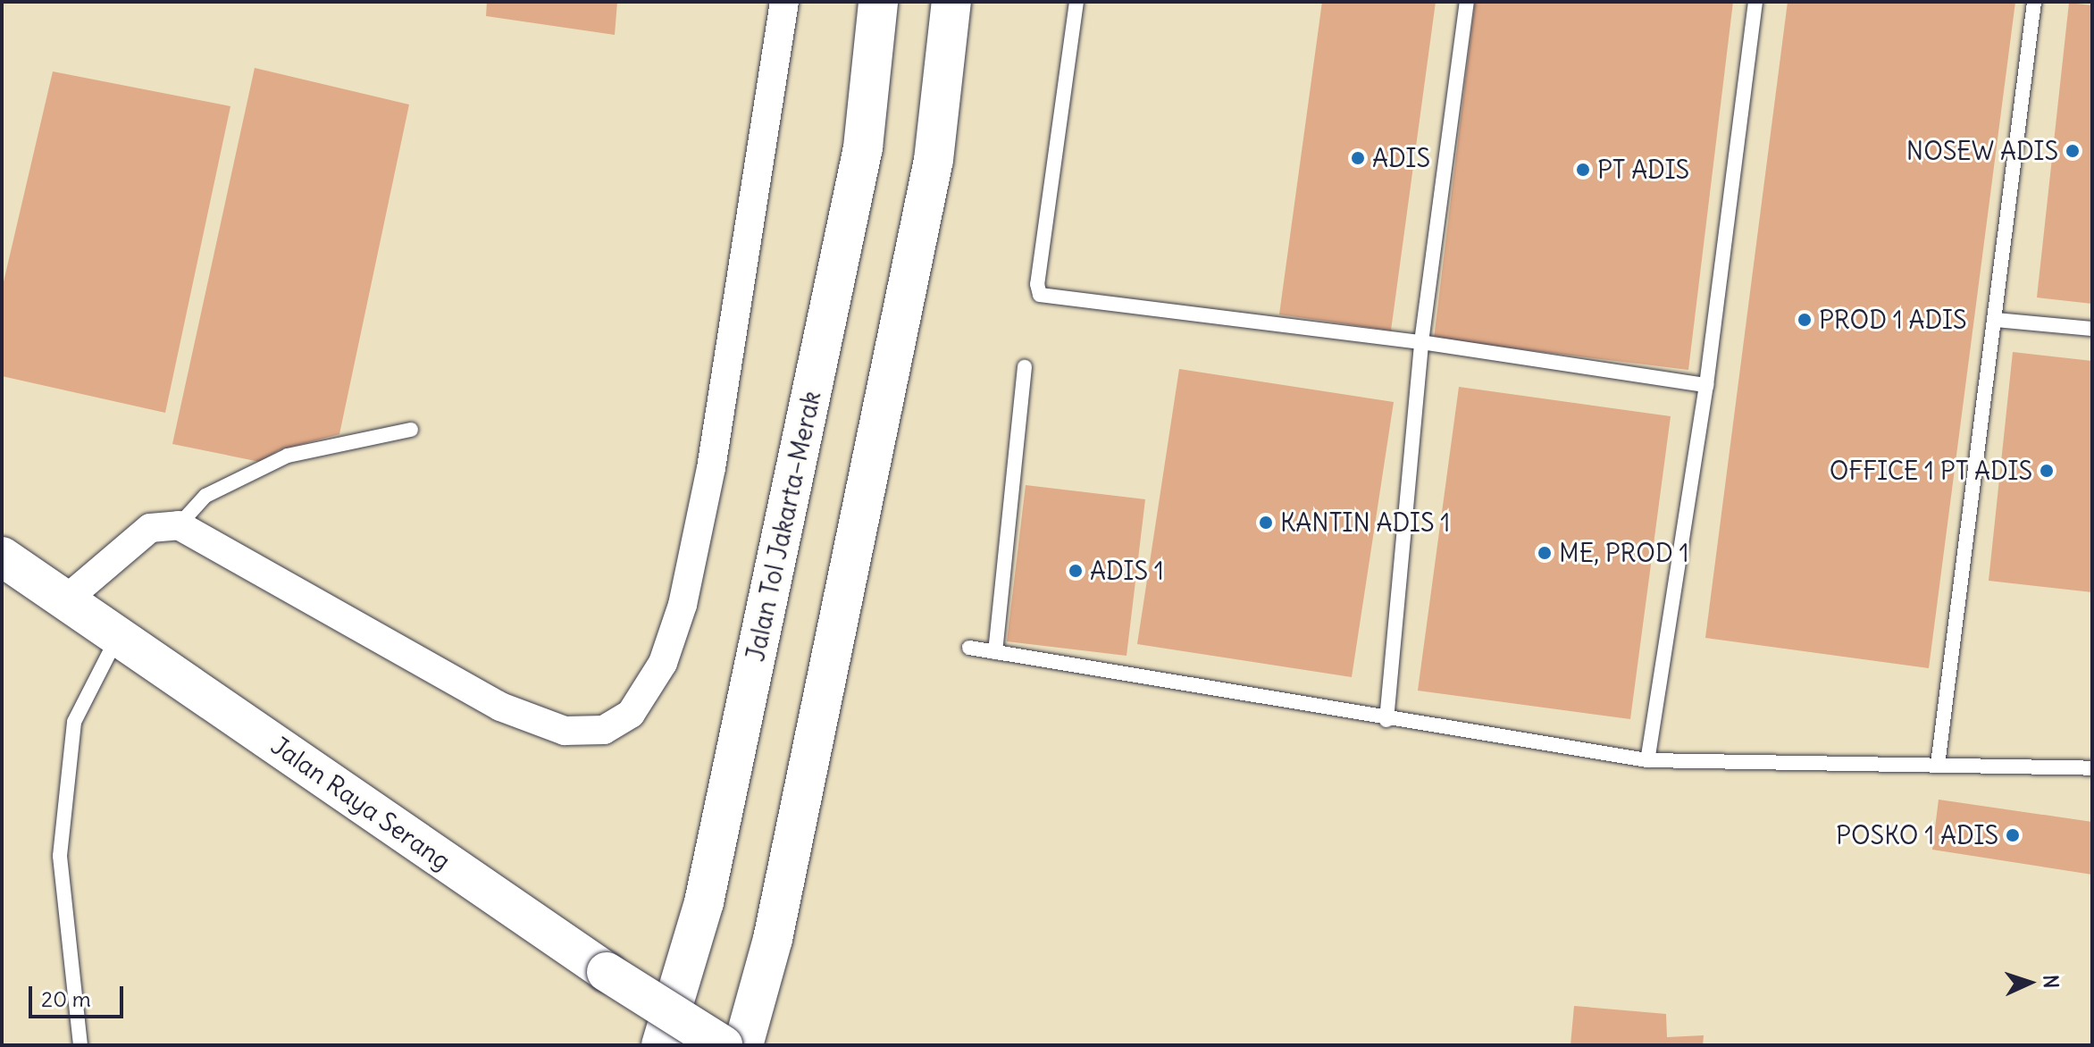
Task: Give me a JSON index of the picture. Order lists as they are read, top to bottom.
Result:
{
  "streets": {
    "highway": ["Jalan Tol Jakarta–Merak", "Jalan Raya Serang"]
  },
  "places": [
    "NOSEW ADIS",
    "ADIS",
    "PT ADIS",
    "PROD 1 ADIS",
    "OFFICE 1 PT ADIS",
    "KANTIN ADIS 1",
    "ME, PROD 1",
    "ADIS 1",
    "POSKO 1 ADIS"
  ],
  "scale_bar": "20 m",
  "north": "right"
}
